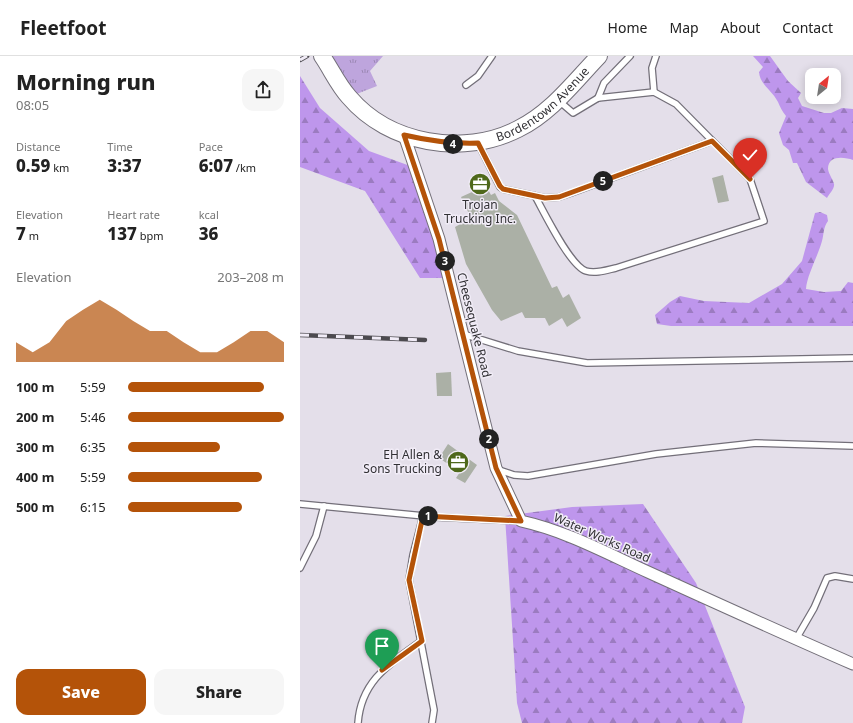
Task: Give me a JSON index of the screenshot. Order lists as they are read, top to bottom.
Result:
{
  "streets": {
    "main road": ["Bordentown Avenue"],
    "street": ["Cheesequake Road", "Water Works Road"]
  },
  "crossings": [
    ["Bordentown Avenue", "Cheesequake Road"],
    ["Cheesequake Road", "Water Works Road"]
  ],
  "places": {
    "office": ["Trojan Trucking Inc.", "EH Allen & Sons Trucking"]
  },
  "north": "top right",
  "page": {
    "header": "Fleetfoot",
    "nav": [
      "Home",
      "Map",
      "About",
      "Contact"
    ],
    "heading": ["Morning run", "08:05"],
    "stats": [
      ["Distance", "0.59 km"],
      ["Time", "3:37"],
      ["Pace", "6:07 /km"],
      ["Elevation", "7 m"],
      ["Heart rate", "137 bpm"],
      ["kcal", "36"]
    ],
    "pins": [
      "4",
      "5",
      "3",
      "2",
      "1"
    ],
    "chart": ["Elevation", "203–208 m"],
    "list": [
      {
        "name": "100 m",
        "note": "5:59"
      },
      {
        "name": "200 m",
        "note": "5:46"
      },
      {
        "name": "300 m",
        "note": "6:35"
      },
      {
        "name": "400 m",
        "note": "5:59"
      },
      {
        "name": "500 m",
        "note": "6:15"
      }
    ],
    "buttons": ["Save", "Share"]
  }
}
